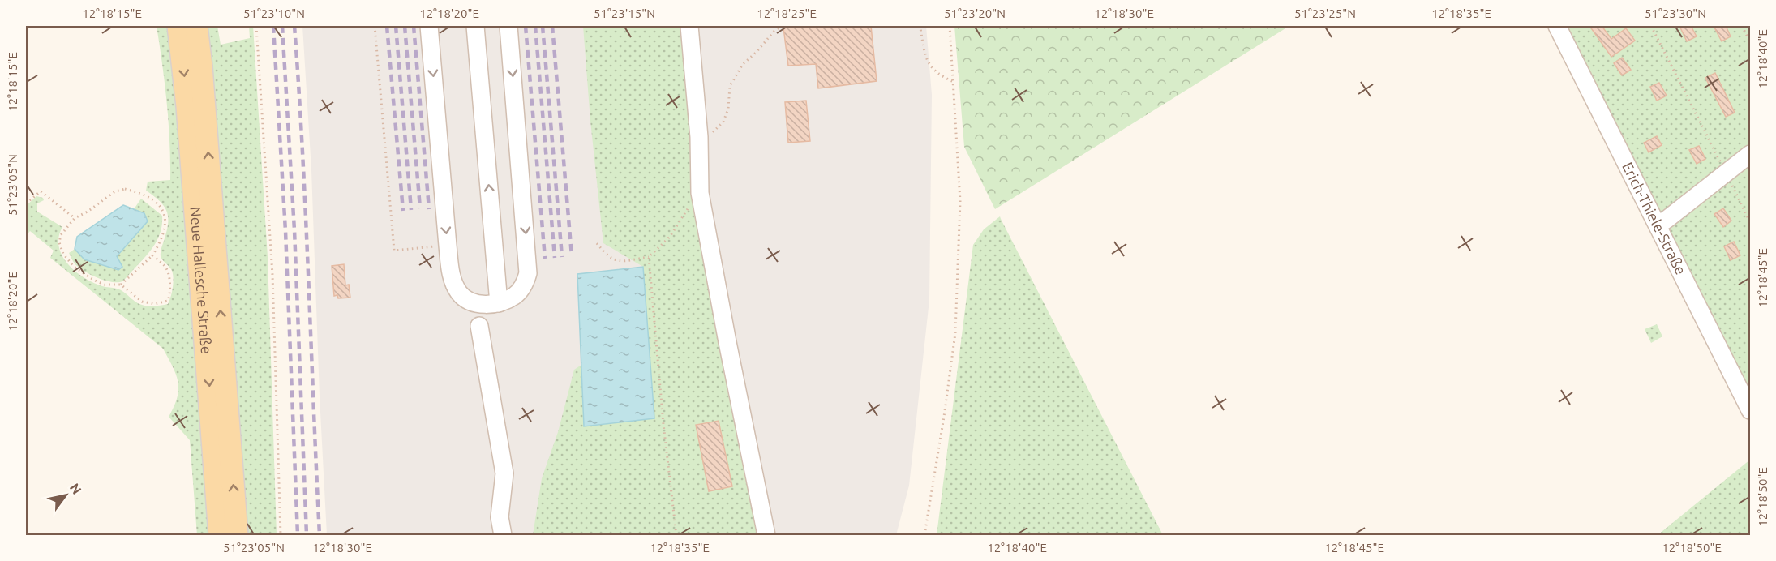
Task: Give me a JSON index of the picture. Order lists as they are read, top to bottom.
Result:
{
  "streets": {
    "main road": ["Neue Hallesche Straße"],
    "street": ["Erich-Thiele-Straße"]
  },
  "north": "top right",
  "coordinates": [
    "12°18'15\"E",
    "51°23'10\"N",
    "12°18'20\"E",
    "51°23'15\"N",
    "12°18'25\"E",
    "51°23'20\"N",
    "12°18'30\"E",
    "51°23'25\"N",
    "12°18'35\"E",
    "51°23'30\"N",
    "12°18'40\"E",
    "51°23'05\"N",
    "12°18'45\"E",
    "12°18'50\"E"
  ]
}
